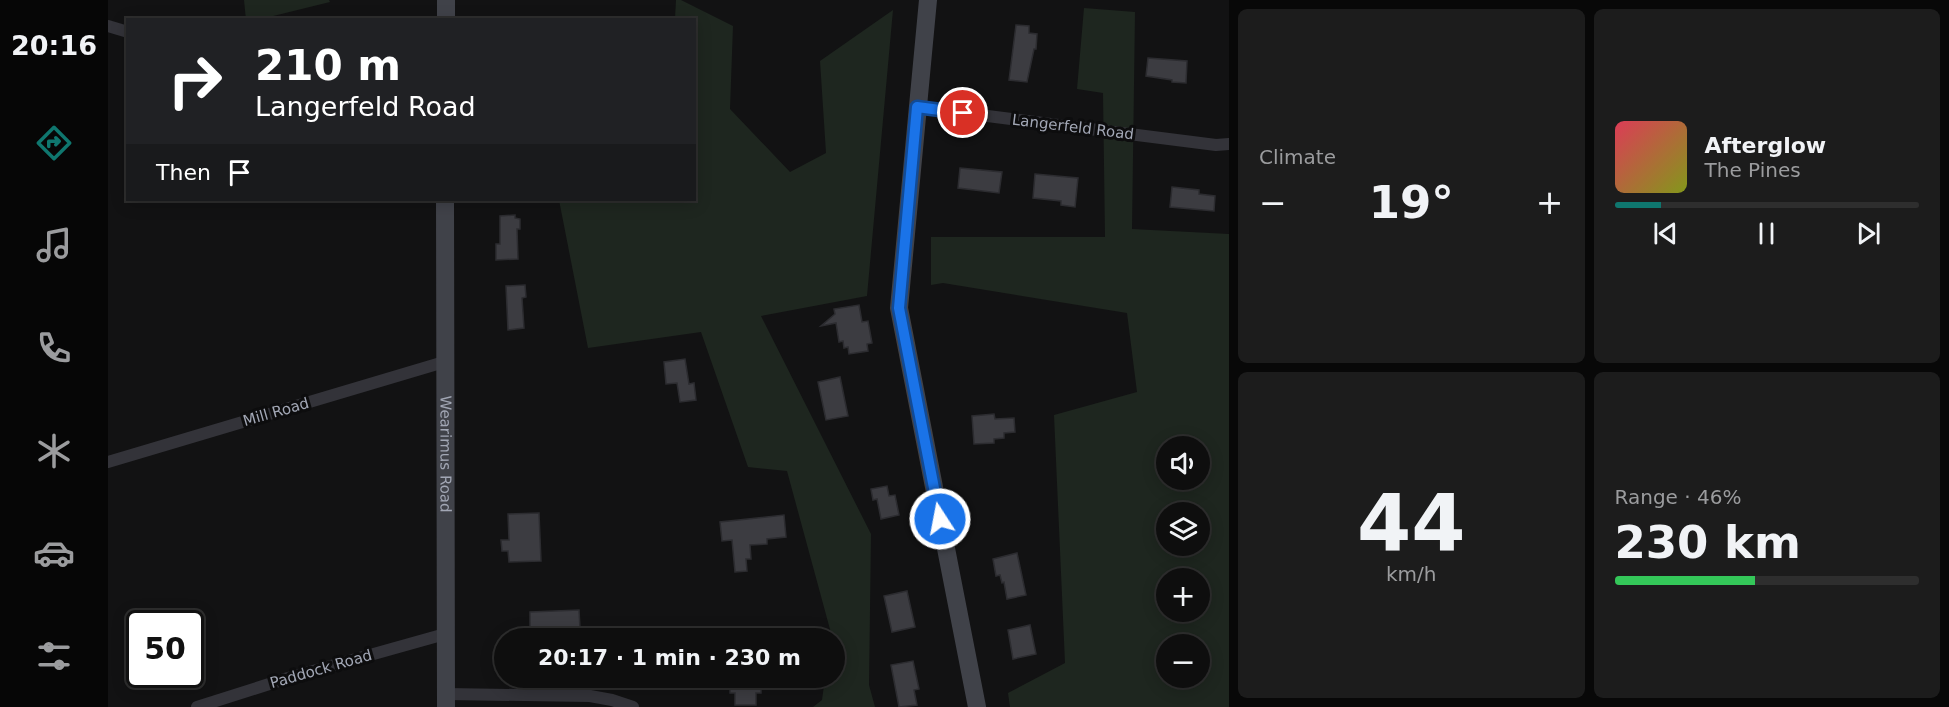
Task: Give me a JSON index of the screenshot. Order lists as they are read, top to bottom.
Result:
{
  "streets": {
    "main road": ["Wearimus Road"],
    "street": ["Langerfeld Road", "Mill Road", "Paddock Road"]
  },
  "crossings": [
    ["Mill Road", "Wearimus Road"],
    ["Wearimus Road", "Paddock Road"]
  ],
  "page": {
    "tabs": "20:16",
    "tile": [
      "Climate",
      ["44", "km/h"],
      ["Range · 46%", "230 km"]
    ],
    "turn": ["210 m", "Langerfeld Road"],
    "song": ["Afterglow", "The Pines"],
    "then": "Then",
    "heat": ["−", "19°", "+"],
    "map_buttons": ["+", "−"],
    "limit": "50",
    "trip": "20:17 · 1 min · 230 m"
  }
}
